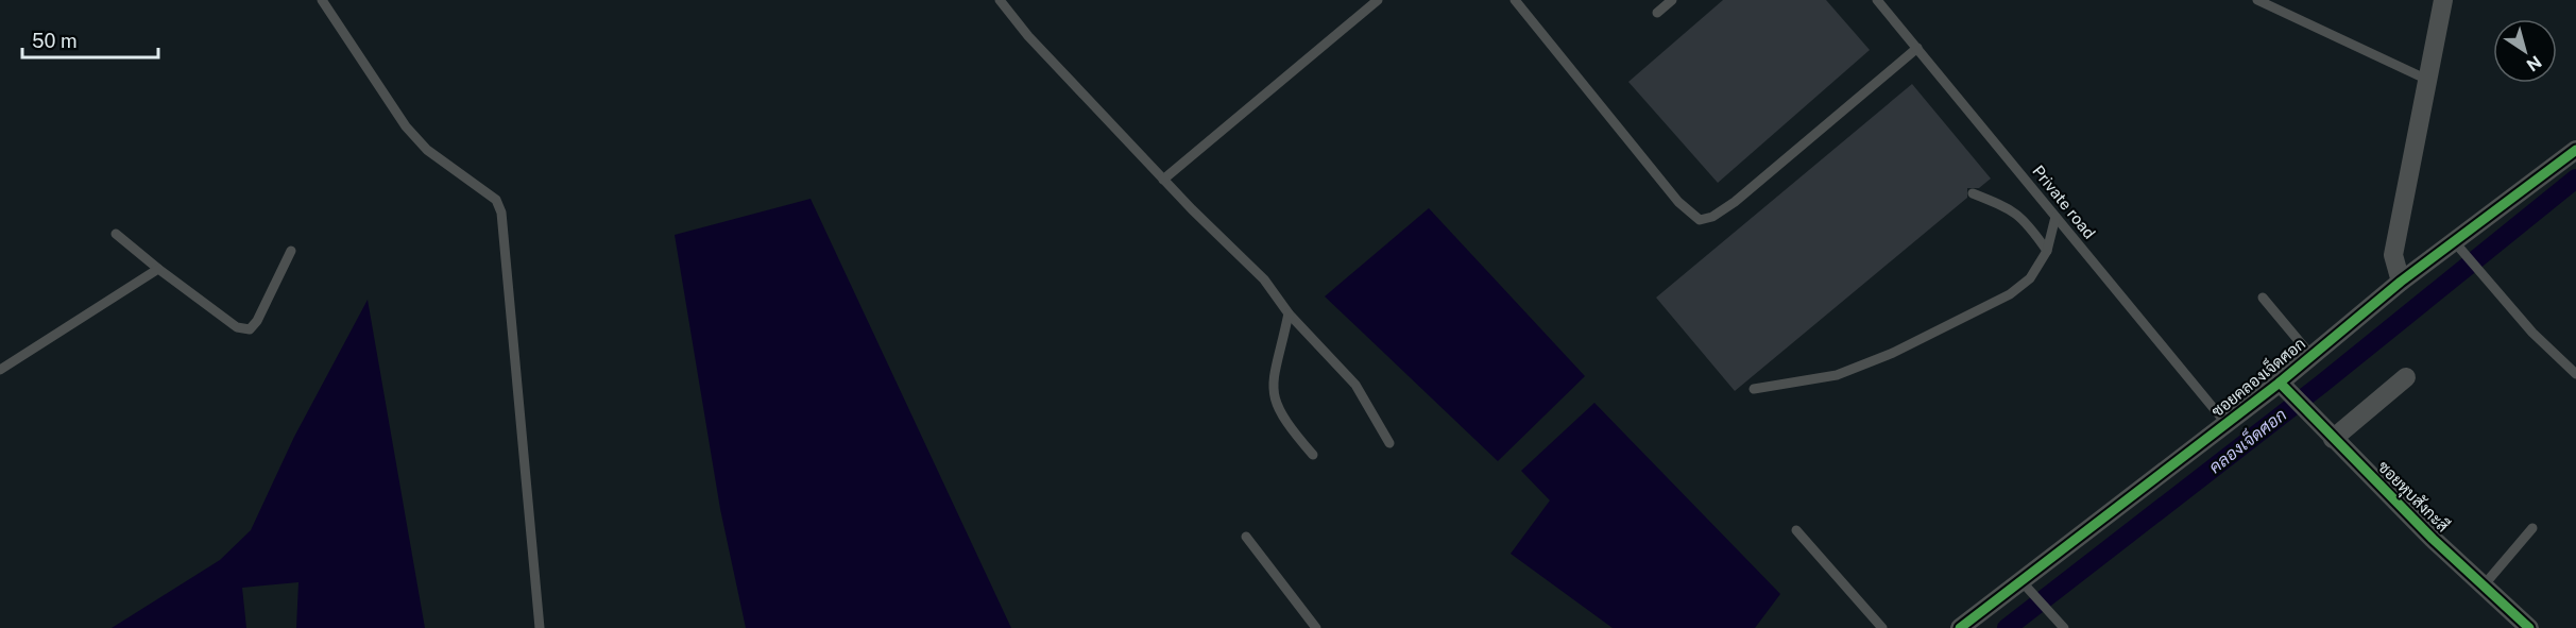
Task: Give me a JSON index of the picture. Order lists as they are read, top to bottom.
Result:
{
  "streets": {
    "street": ["ซอยคลองเจ็ดศอก", "ซอยหุบสังกะสี"],
    "lane": ["Private road"]
  },
  "crossings": [
    ["Private road", "ซอยคลองเจ็ดศอก"],
    ["ซอยคลองเจ็ดศอก", "ซอยหุบสังกะสี"]
  ],
  "water": ["คลองเจ็ดศอก"],
  "scale_bar": "50 m",
  "north": "bottom right"
}
